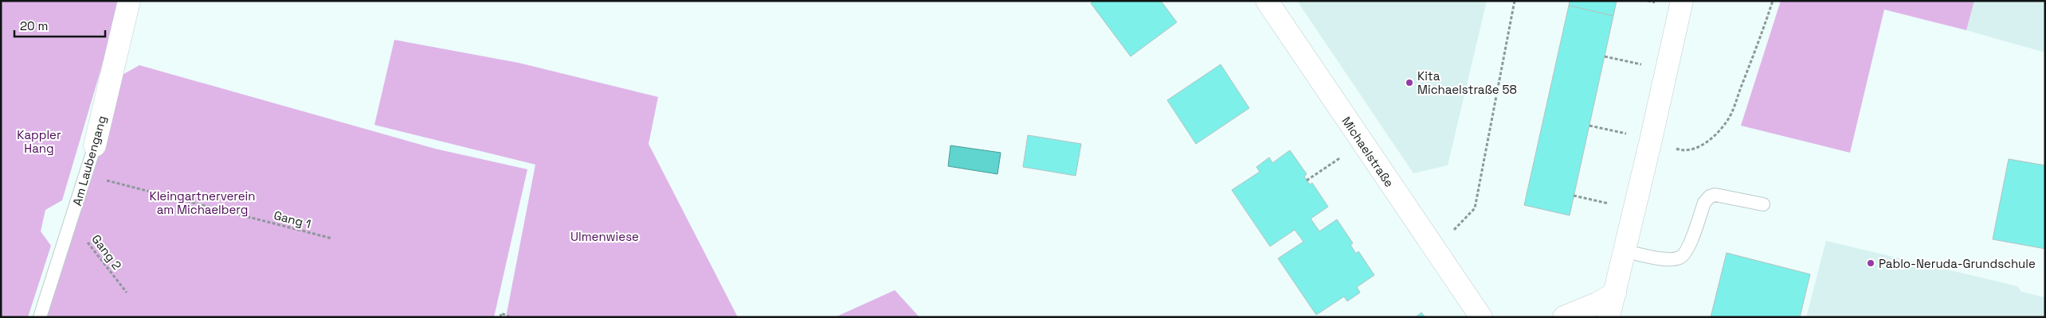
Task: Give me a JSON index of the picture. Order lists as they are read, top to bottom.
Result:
{
  "streets": {
    "street": ["Michaelstraße", "Am Laubengang"],
    "path": ["Gang 1", "Gang 2"]
  },
  "crossings": [
    ["Am Laubengang", "Gang 1"],
    ["Am Laubengang", "Gang 2"]
  ],
  "parks": ["Kappler Hang", "Kleingartnerverein am Michaelberg", "Ulmenwiese"],
  "places": ["Kita Michaelstraße 58", "Pablo-Neruda-Grundschule"],
  "scale_bar": "20 m"
}
